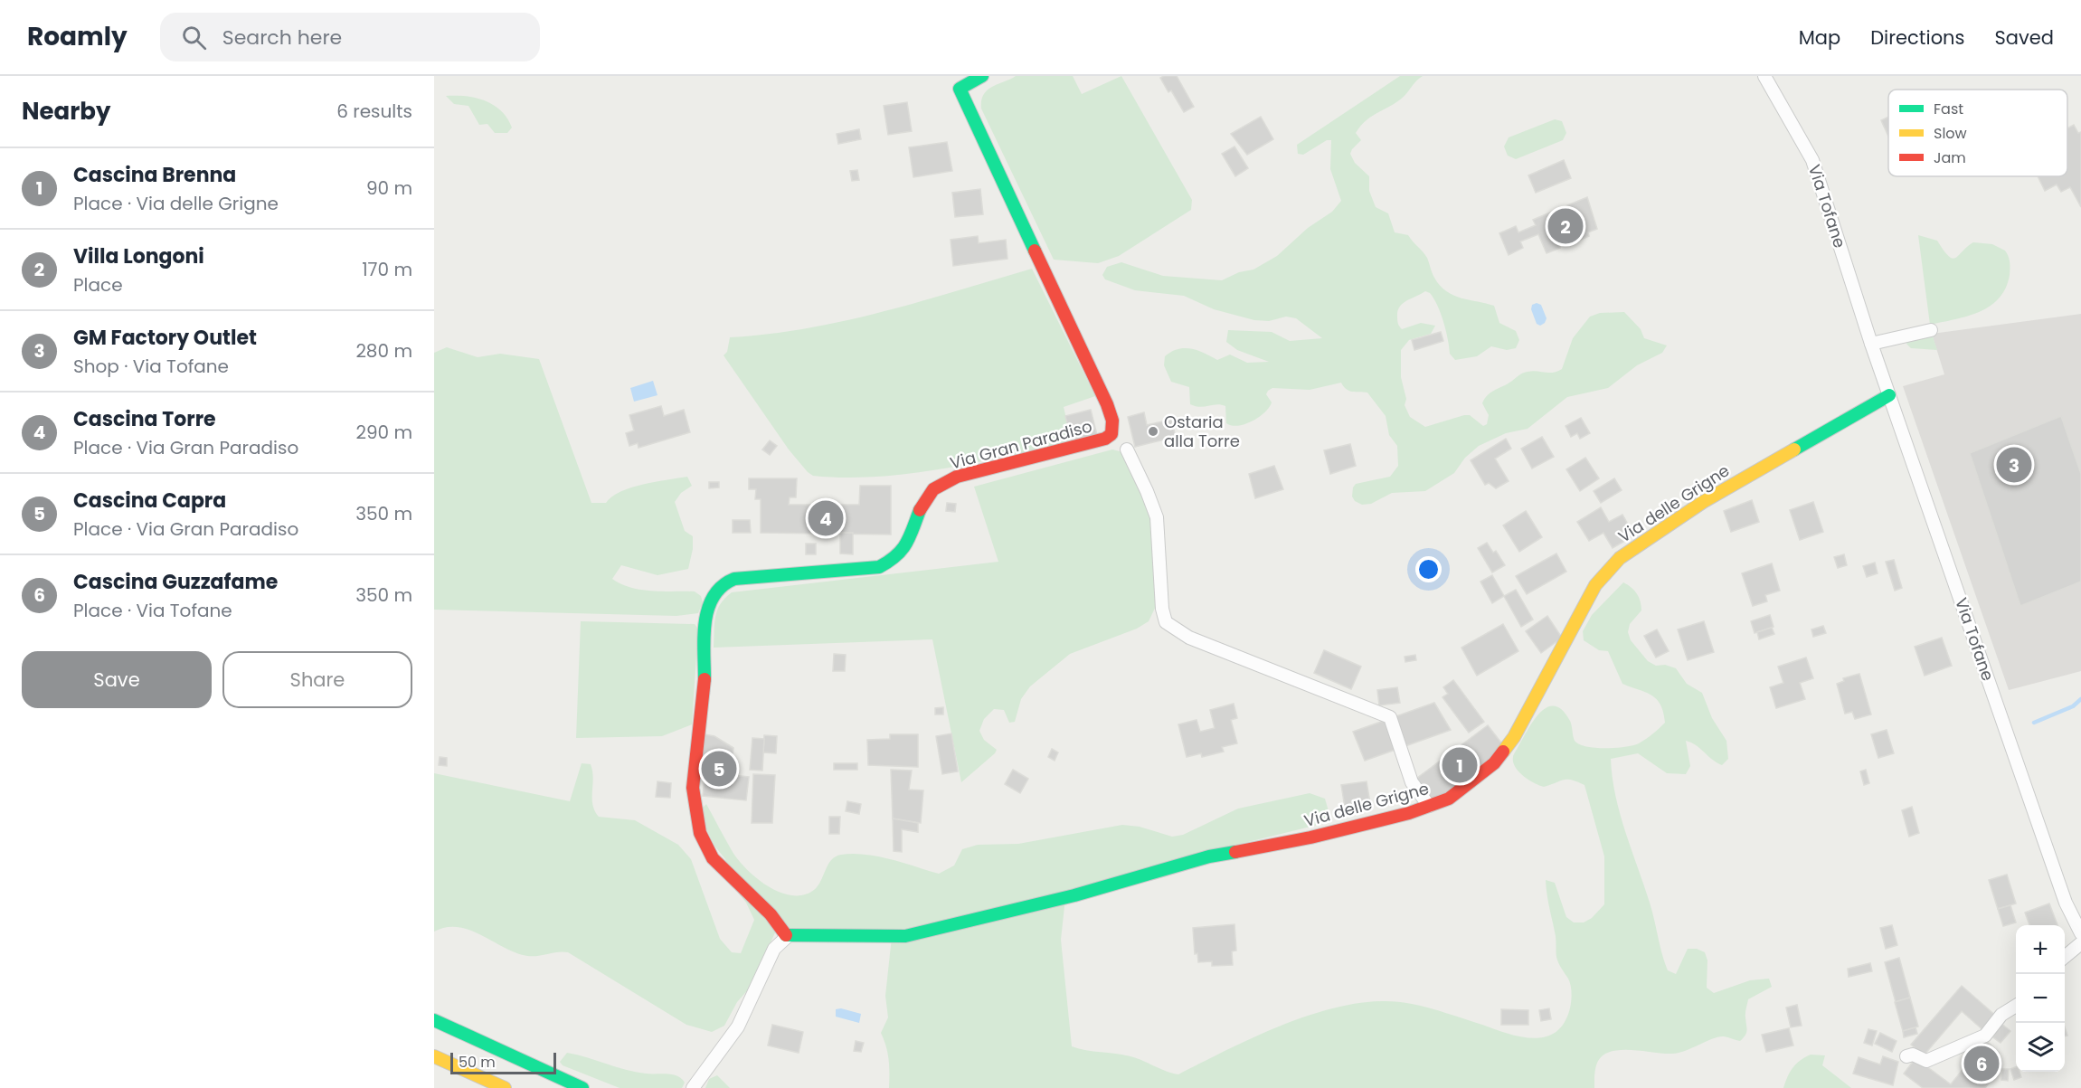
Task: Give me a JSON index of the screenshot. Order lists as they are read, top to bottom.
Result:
{
  "streets": {
    "main road": ["Via Gran Paradiso", "Via delle Grigne"],
    "street": ["Via Tofane"]
  },
  "crossings": [
    ["Via Tofane", "Via delle Grigne"],
    ["Via Gran Paradiso", "Via delle Grigne"]
  ],
  "places": ["Ostaria alla Torre"],
  "legend": ["Fast", "Slow", "Jam"],
  "scale_bar": "50 m",
  "page": {
    "header": "Roamly",
    "search": "Search here",
    "nav": ["Map", "Directions", "Saved"],
    "heading": ["Nearby", "6 results"],
    "list": [
      {
        "mark": "1",
        "name": "Cascina Brenna",
        "note": "Place · Via delle Grigne",
        "value": "90 m"
      },
      {
        "mark": "2",
        "name": "Villa Longoni",
        "note": "Place",
        "value": "170 m"
      },
      {
        "mark": "3",
        "name": "GM Factory Outlet",
        "note": "Shop · Via Tofane",
        "value": "280 m"
      },
      {
        "mark": "4",
        "name": "Cascina Torre",
        "note": "Place · Via Gran Paradiso",
        "value": "290 m"
      },
      {
        "mark": "5",
        "name": "Cascina Capra",
        "note": "Place · Via Gran Paradiso",
        "value": "350 m"
      },
      {
        "mark": "6",
        "name": "Cascina Guzzafame",
        "note": "Place · Via Tofane",
        "value": "350 m"
      }
    ],
    "pins": [
      "2",
      "3",
      "4",
      "1",
      "5",
      "6"
    ],
    "buttons": ["Save", "Share"],
    "map_buttons": ["+", "−"],
    "scale": "50 m"
  }
}
